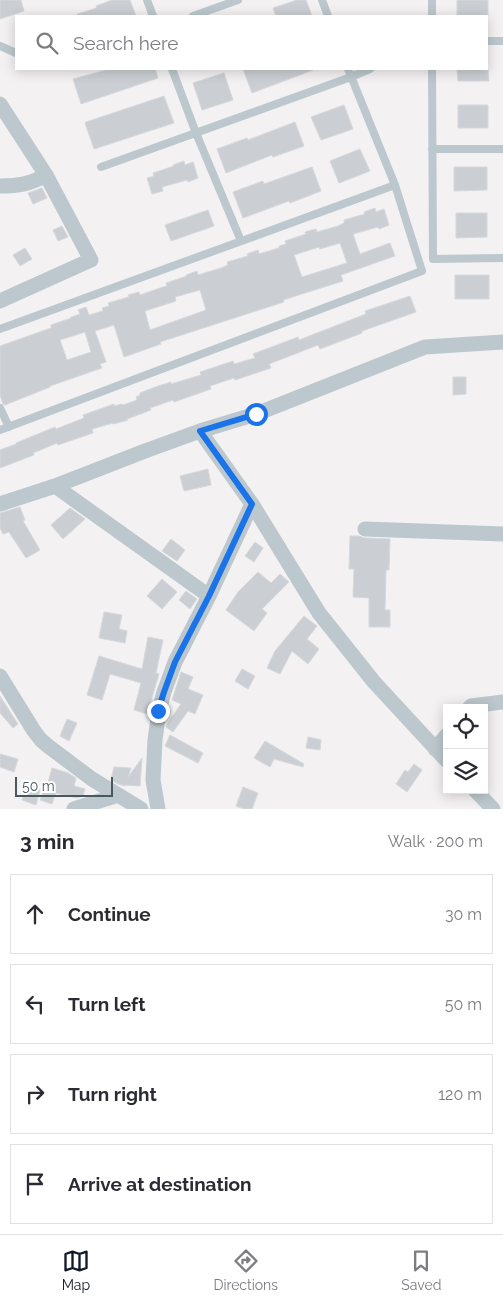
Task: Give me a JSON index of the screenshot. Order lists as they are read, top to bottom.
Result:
{
  "scale_bar": "50 m",
  "page": {
    "search": "Search here",
    "scale": "50 m",
    "heading": ["3 min", "Walk · 200 m"],
    "list": [
      ["Continue", "30 m"],
      ["Turn left", "50 m"],
      ["Turn right", "120 m"],
      "Arrive at destination"
    ],
    "nav": ["Map", "Directions", "Saved"]
  }
}
